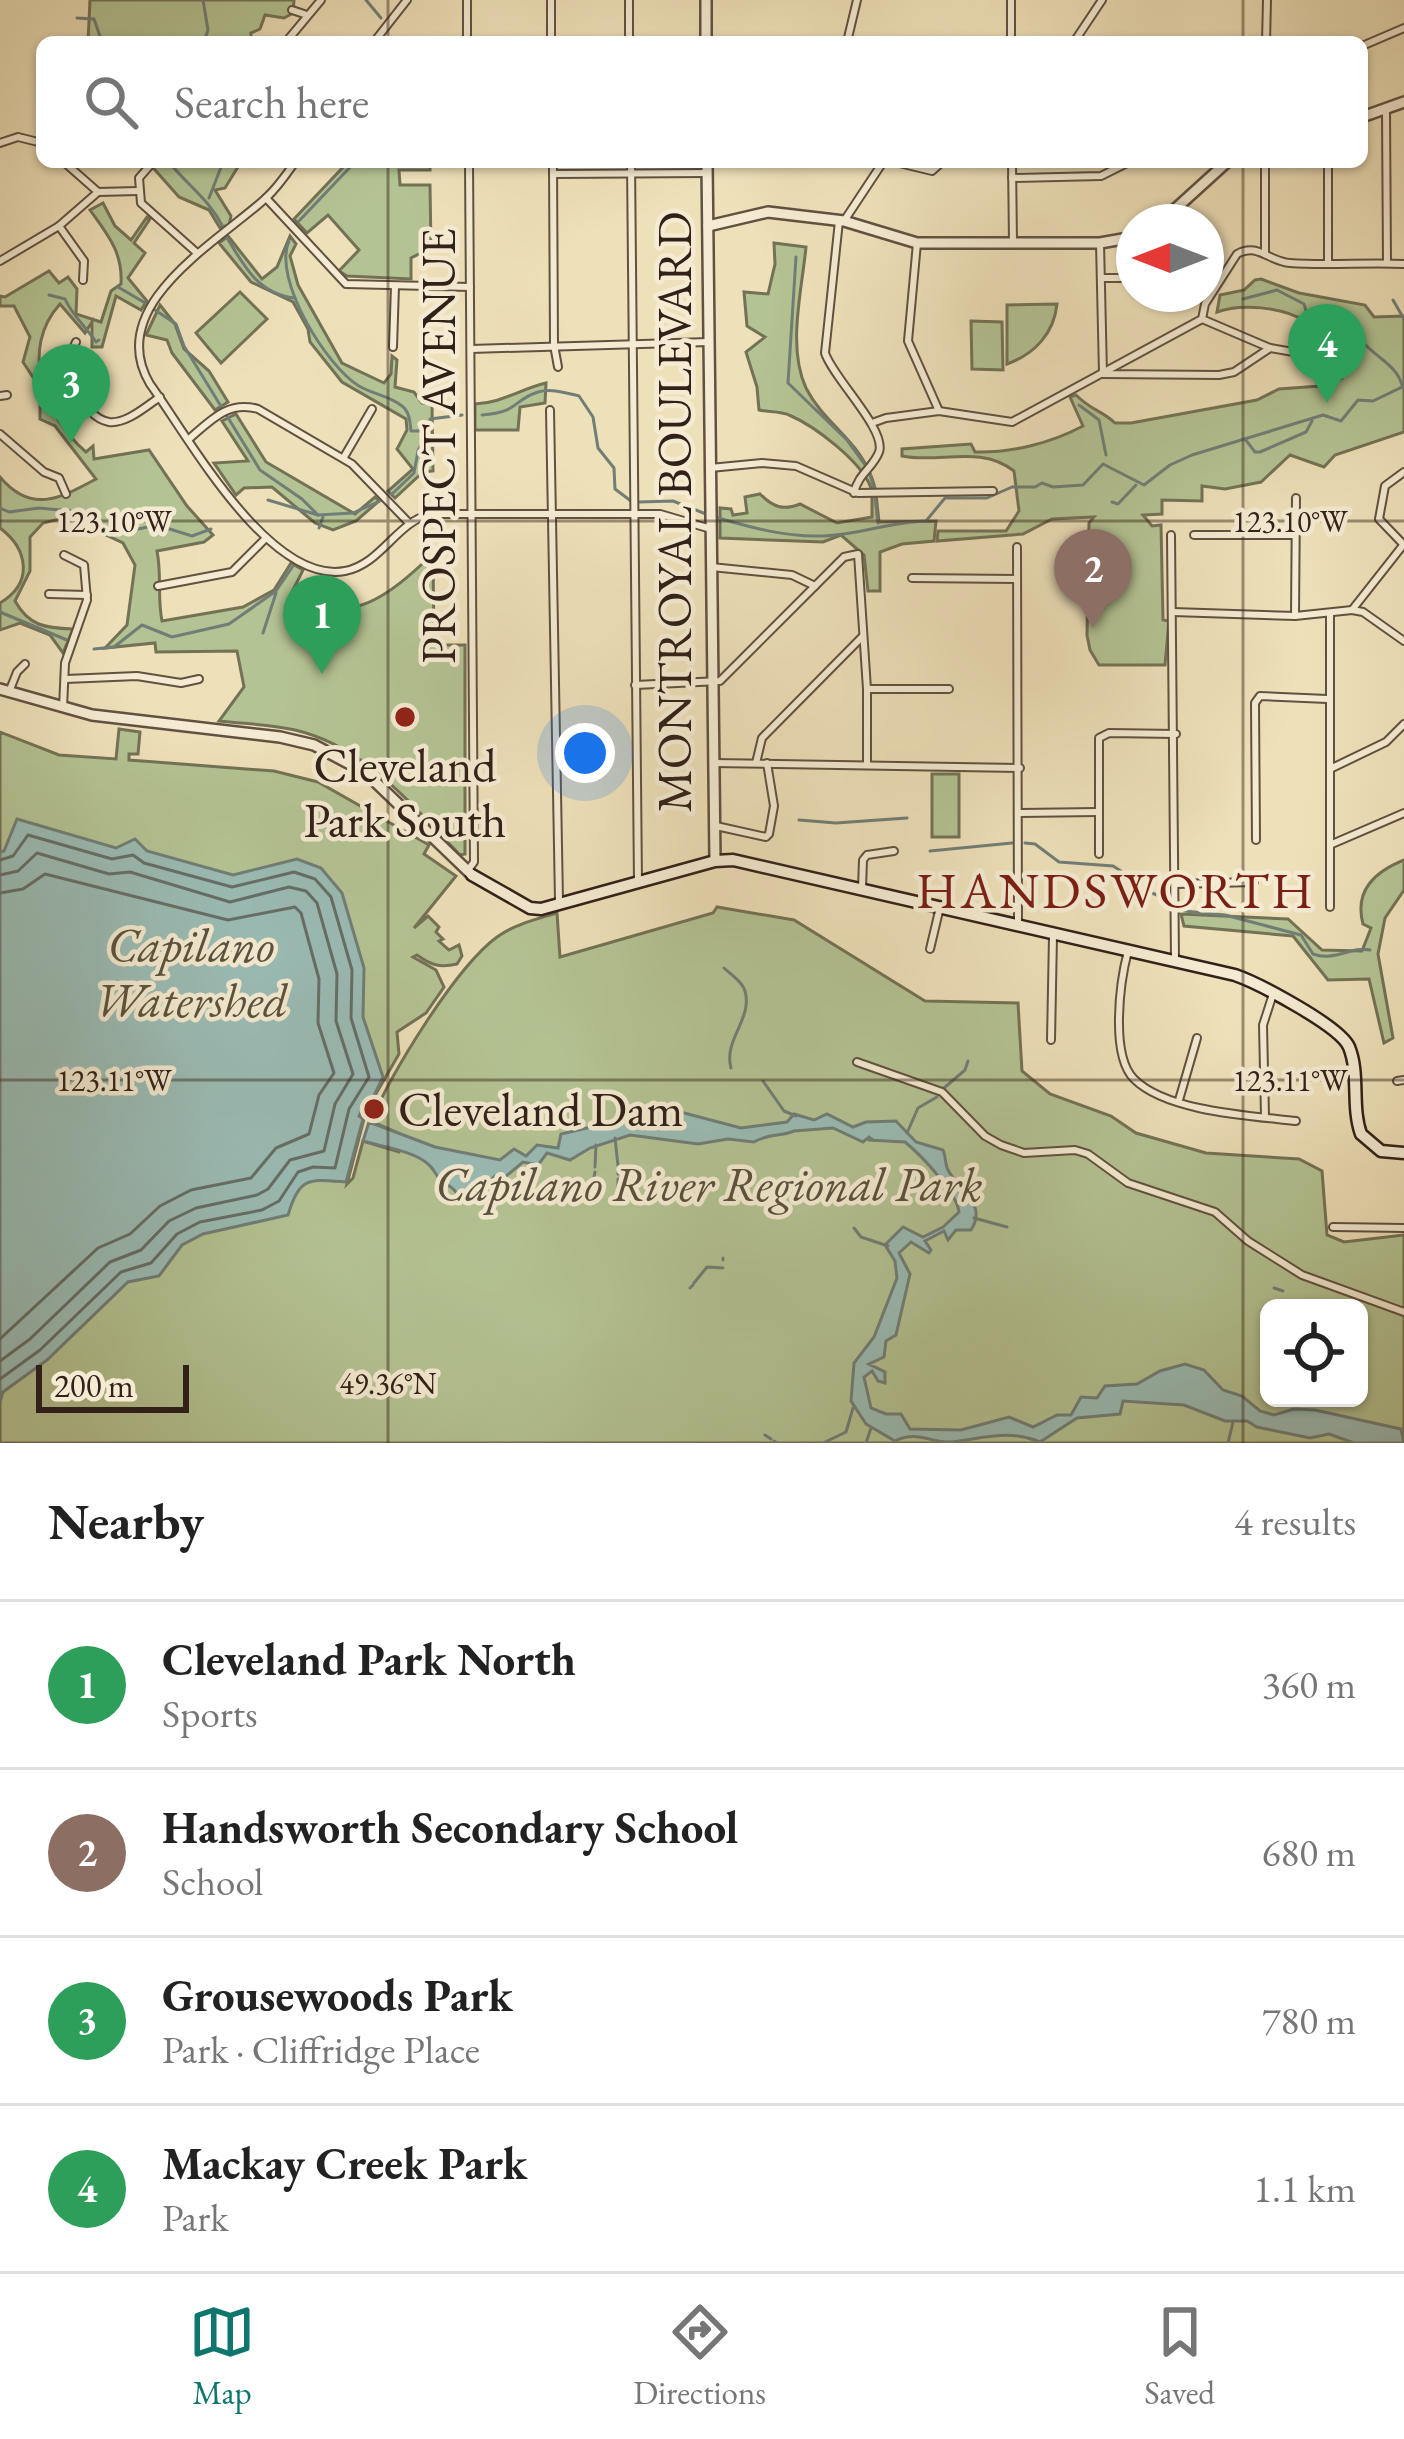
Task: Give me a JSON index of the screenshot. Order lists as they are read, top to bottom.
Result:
{
  "streets": {
    "street": ["PROSPECT AVENUE", "MONTROYAL BOULEVARD"]
  },
  "districts": ["HANDSWORTH"],
  "parks": ["Capilano Watershed", "Capilano River Regional Park"],
  "places": ["Cleveland Park South", "Cleveland Dam"],
  "scale_bar": "200 m",
  "north": "left",
  "page": {
    "search": "Search here",
    "pins": [
      "4",
      "3",
      "2",
      "1"
    ],
    "scale": "200 m",
    "heading": ["Nearby", "4 results"],
    "list": [
      {
        "mark": "1",
        "name": "Cleveland Park North",
        "note": "Sports",
        "value": "360 m"
      },
      {
        "mark": "2",
        "name": "Handsworth Secondary School",
        "note": "School",
        "value": "680 m"
      },
      {
        "mark": "3",
        "name": "Grousewoods Park",
        "note": "Park · Cliffridge Place",
        "value": "780 m"
      },
      {
        "mark": "4",
        "name": "Mackay Creek Park",
        "note": "Park",
        "value": "1.1 km"
      }
    ],
    "nav": ["Map", "Directions", "Saved"]
  },
  "coordinates": ["123.10°W", "123.11°W", "49.36°N"]
}
